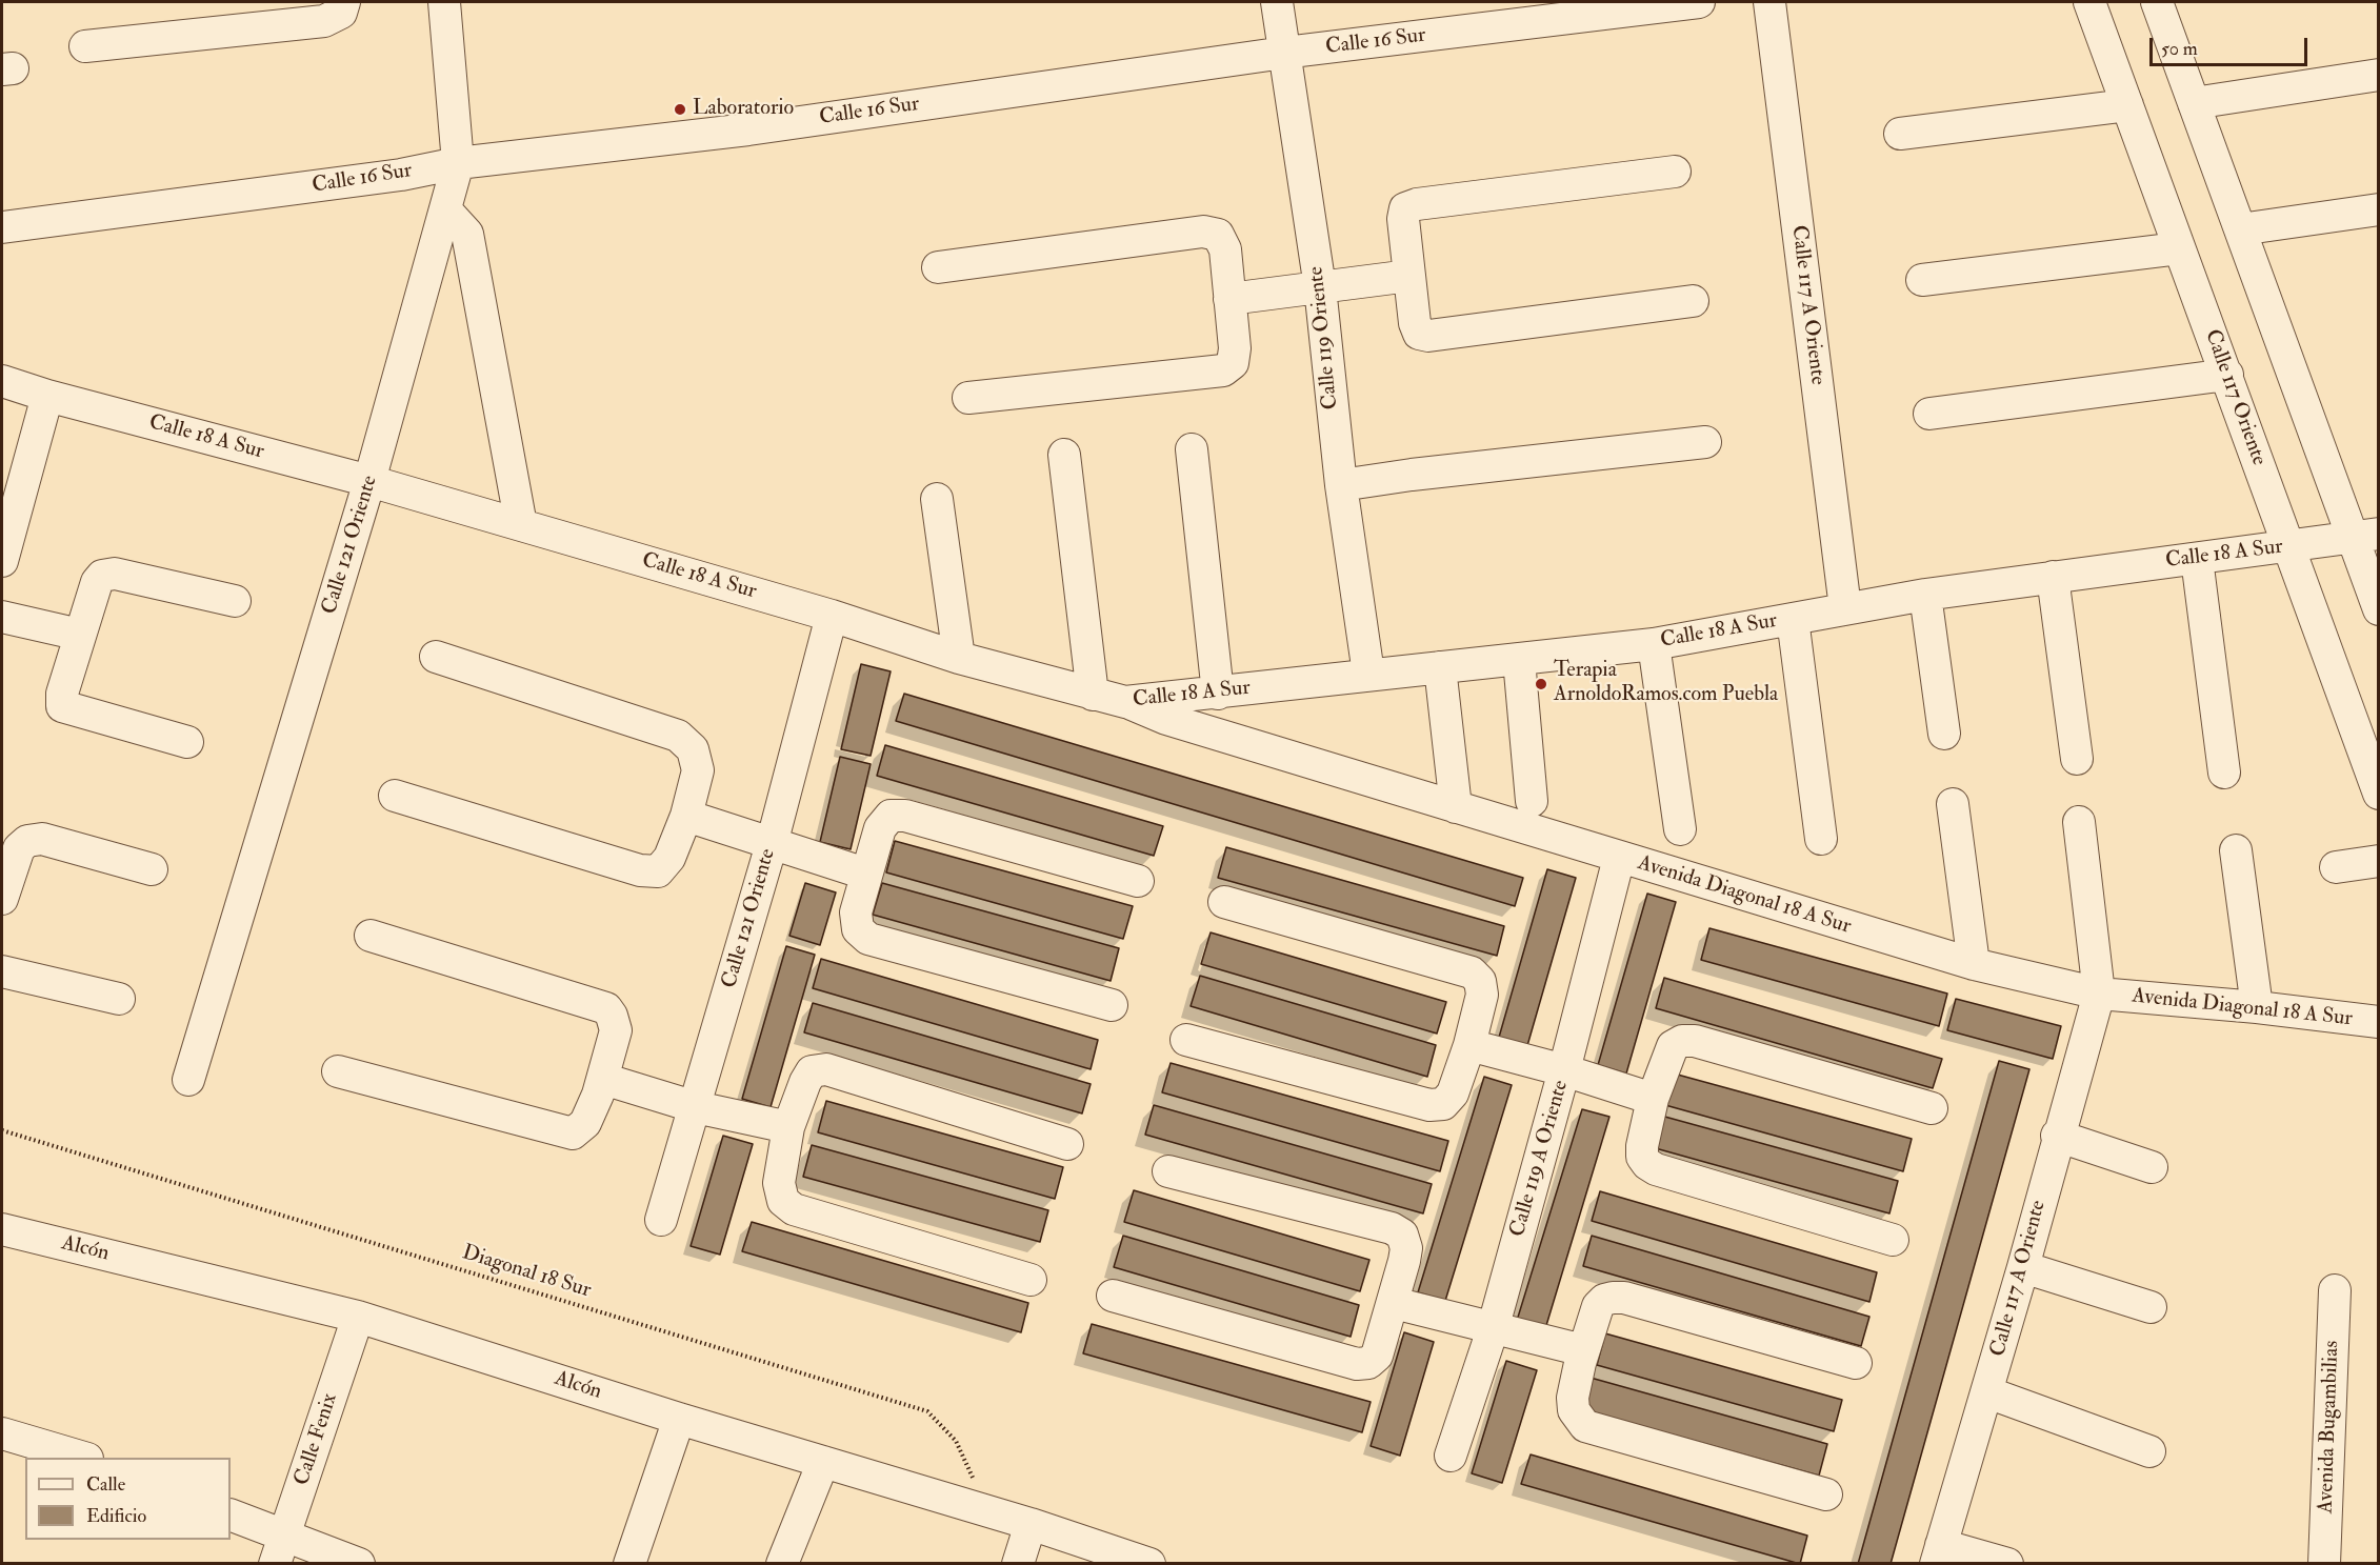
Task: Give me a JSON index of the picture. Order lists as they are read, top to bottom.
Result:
{
  "streets": {
    "street": [
      "Calle 16 Sur",
      "Calle 117 A Oriente",
      "Calle 119 Oriente",
      "Calle 117 Oriente",
      "Calle 18 A Sur",
      "Calle 121 Oriente",
      "Avenida Diagonal 18 A Sur",
      "Calle 119 A Oriente",
      "Alcón",
      "Avenida Bugambilias",
      "Calle Fenix"
    ],
    "path": ["Diagonal 18 Sur"]
  },
  "crossings": [
    ["Calle 16 Sur", "Calle 119 Oriente"],
    ["Calle 16 Sur", "Calle 121 Oriente"],
    ["Calle 117 A Oriente", "Calle 18 A Sur"],
    ["Calle 117 A Oriente", "Avenida Diagonal 18 A Sur"],
    ["Calle 119 Oriente", "Calle 18 A Sur"],
    ["Calle 117 Oriente", "Calle 18 A Sur"],
    ["Calle 18 A Sur", "Calle 121 Oriente"],
    ["Calle 18 A Sur", "Avenida Diagonal 18 A Sur"],
    ["Avenida Diagonal 18 A Sur", "Calle 119 A Oriente"],
    ["Alcón", "Diagonal 18 Sur"],
    ["Alcón", "Calle Fenix"]
  ],
  "places": ["Laboratorio", "Terapia ArnoldoRamos.com Puebla"],
  "legend": ["Calle", "Edificio"],
  "scale_bar": "50 m"
}
